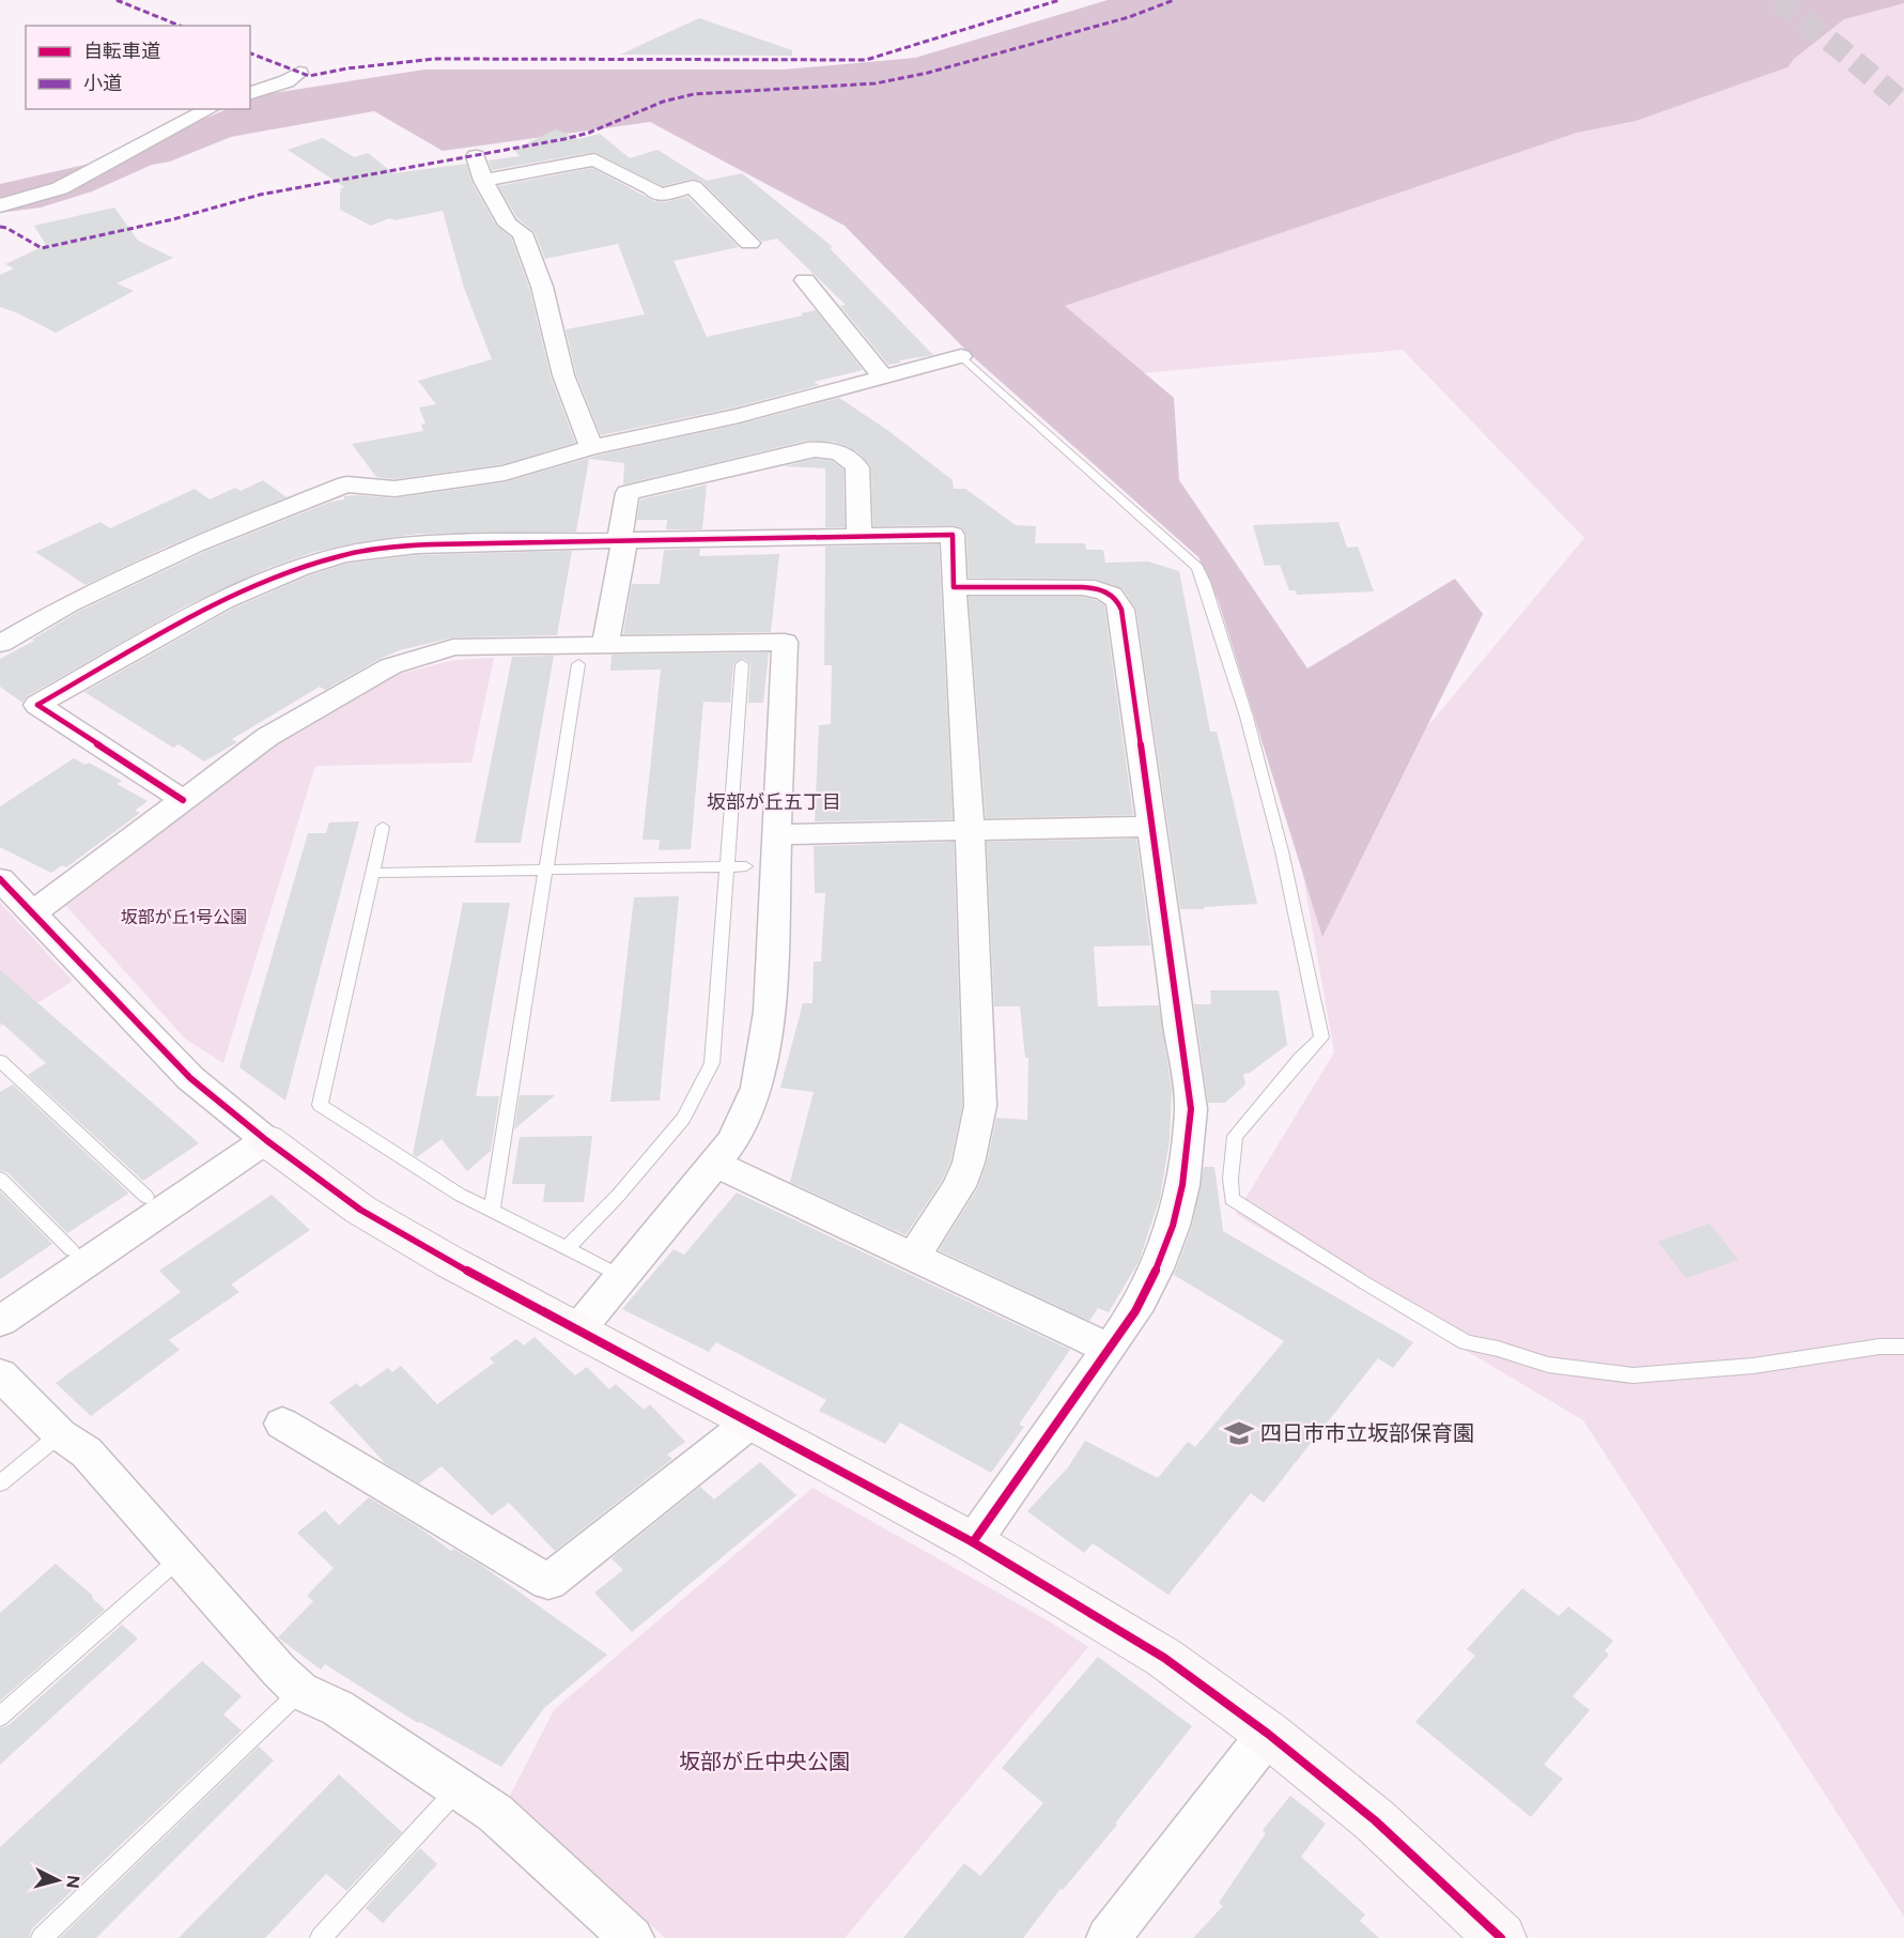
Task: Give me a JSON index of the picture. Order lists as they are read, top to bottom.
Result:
{
  "districts": ["坂部が丘五丁目"],
  "parks": ["坂部が丘1号公園", "坂部が丘中央公園"],
  "places": {
    "school or university": ["四日市市立坂部保育園"]
  },
  "legend": ["自転車道", "小道"],
  "north": "right"
}
